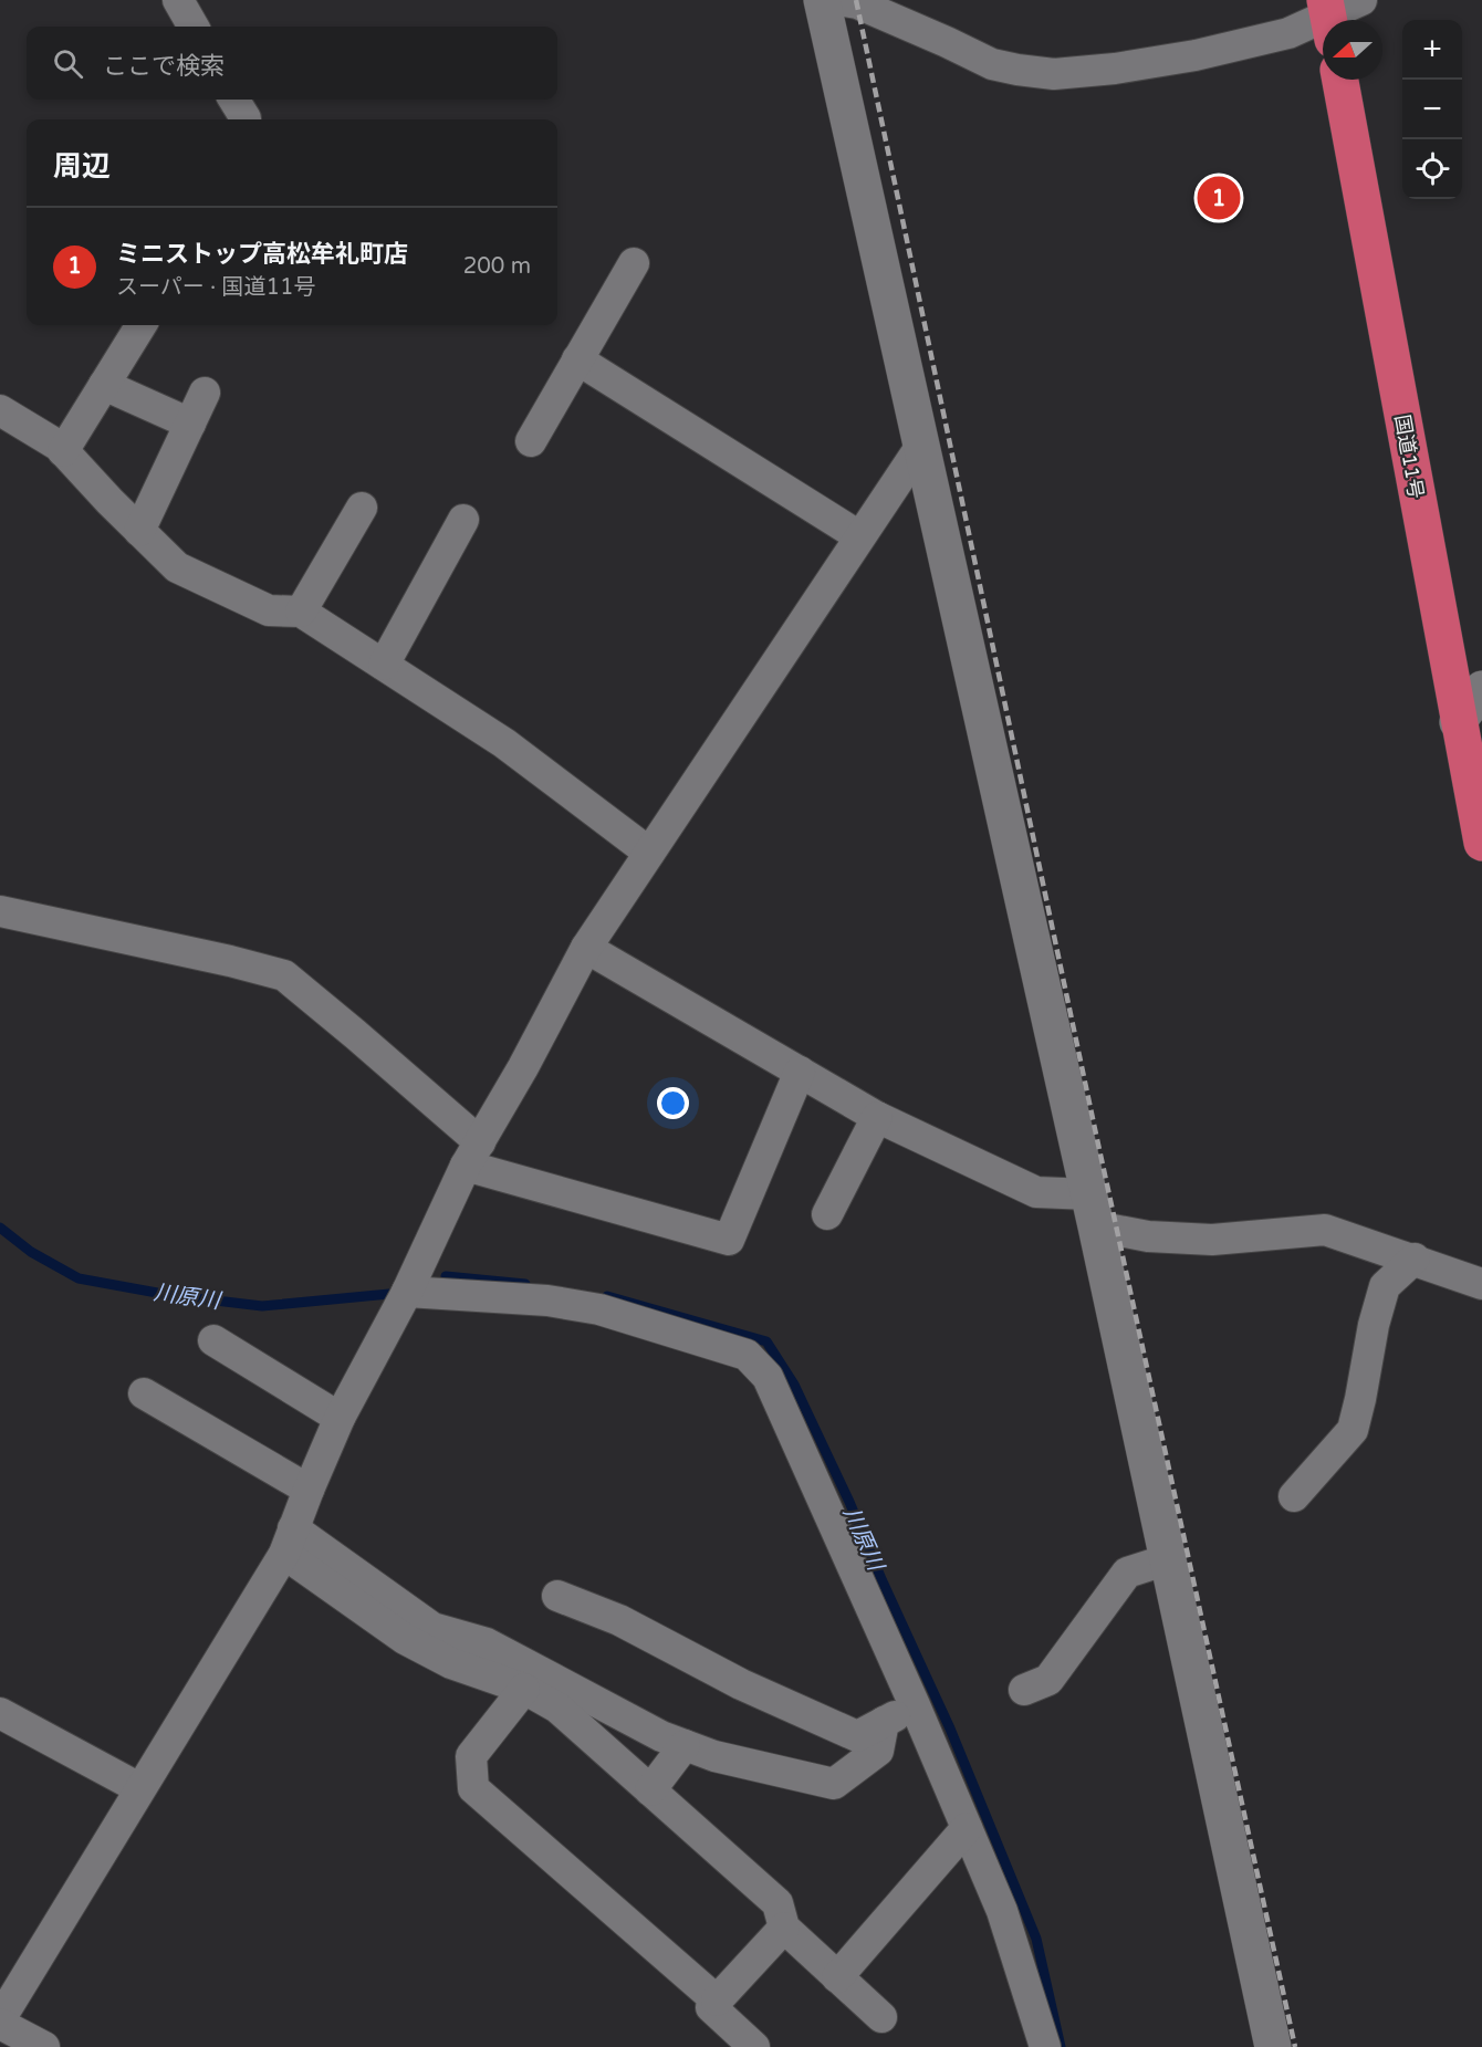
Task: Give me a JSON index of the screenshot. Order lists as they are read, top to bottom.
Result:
{
  "streets": {
    "highway": ["国道11号"]
  },
  "water": ["川原川"],
  "north": "left",
  "page": {
    "map_buttons": ["+", "−"],
    "search": "ここで検索",
    "heading": "周辺",
    "pins": "1",
    "list": [
      {
        "mark": "1",
        "name": "ミニストップ高松牟礼町店",
        "note": "スーパー · 国道11号",
        "value": "200 m"
      }
    ]
  }
}
